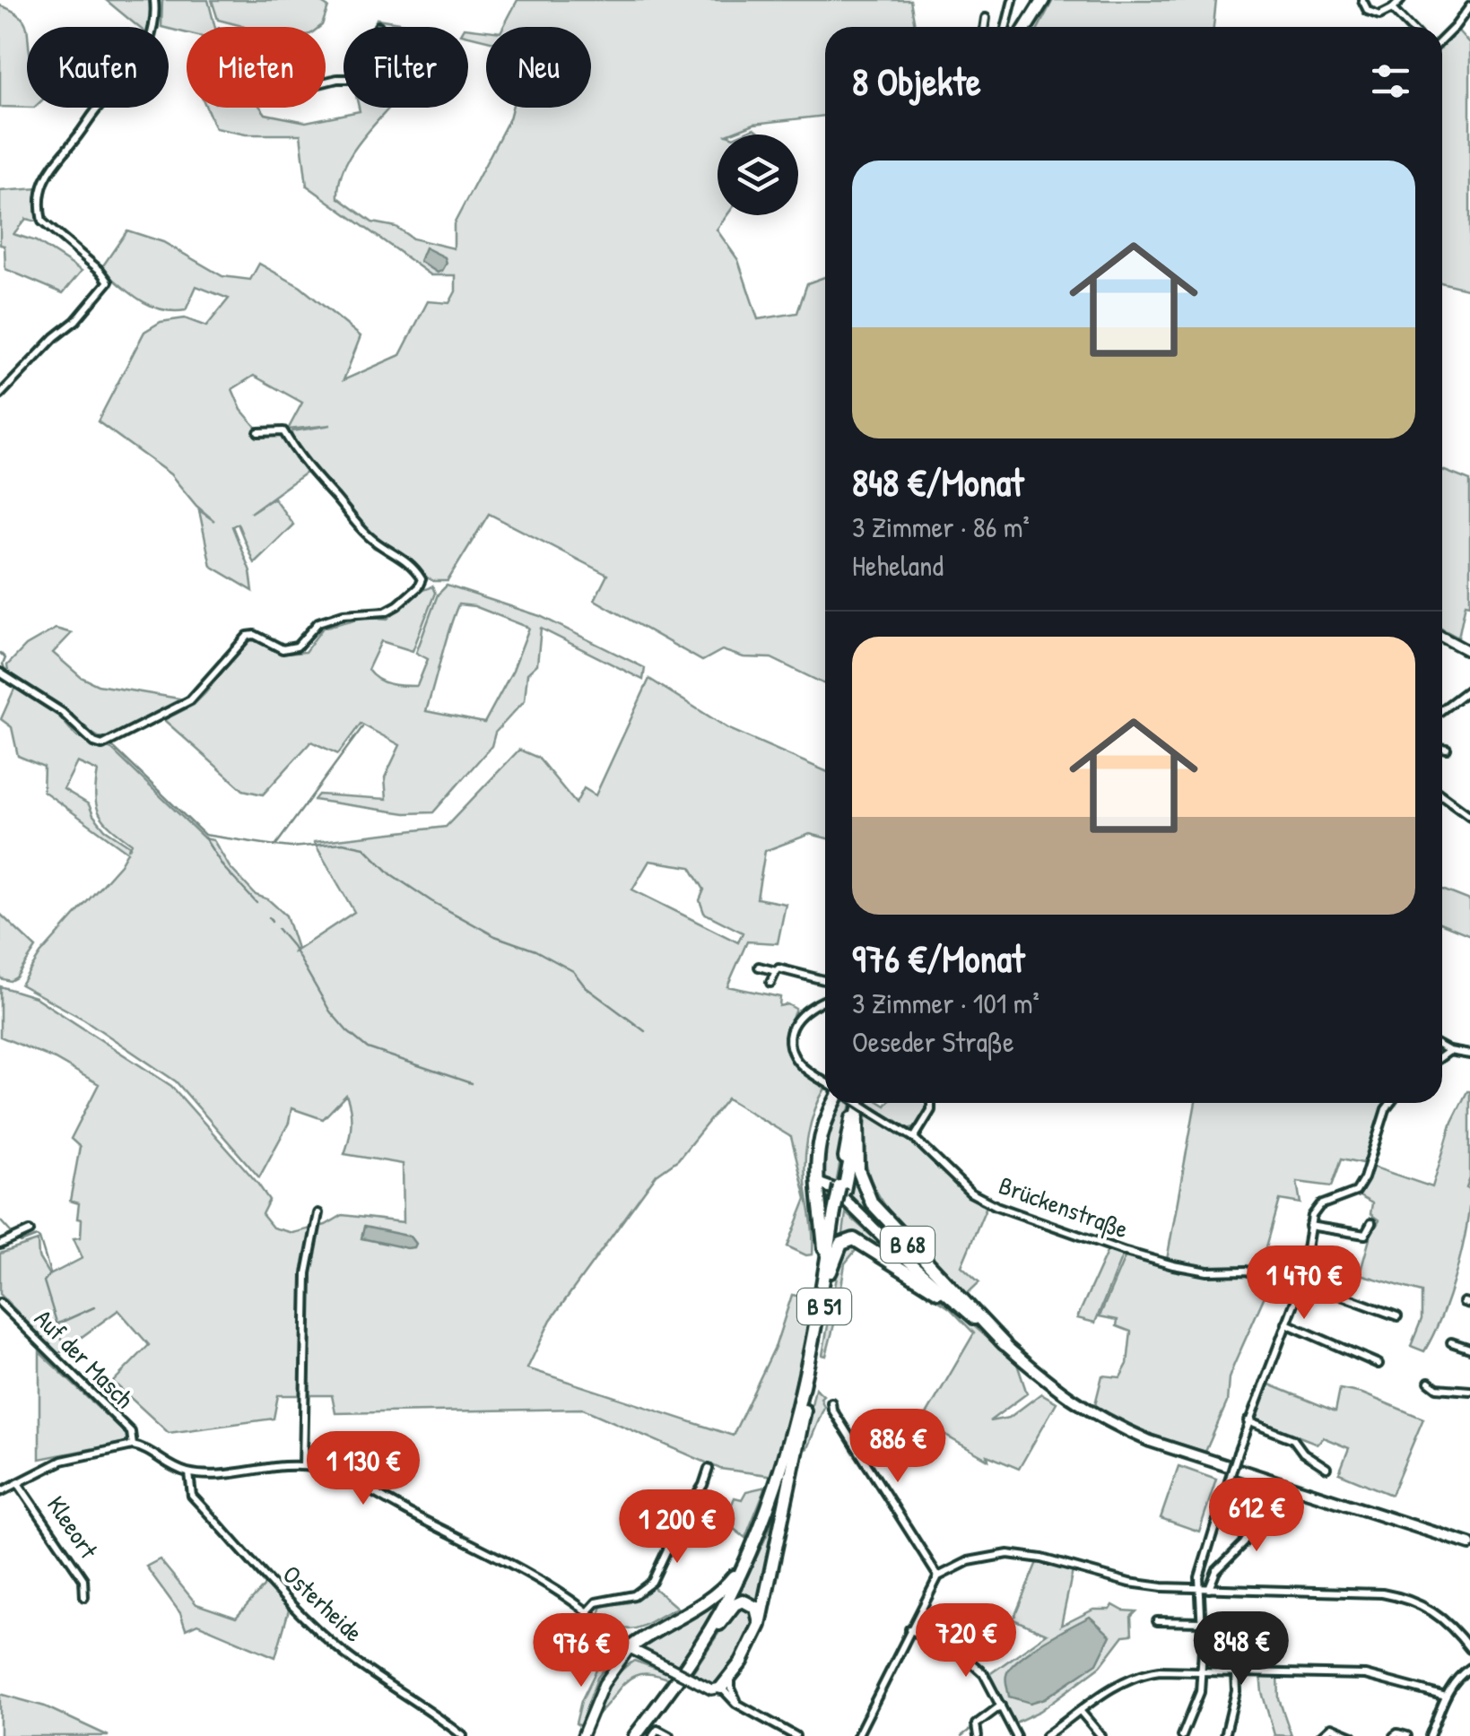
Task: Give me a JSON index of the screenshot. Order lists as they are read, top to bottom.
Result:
{
  "streets": {
    "highway": ["B 68", "B 51"],
    "street": [
      "Brückenstraße",
      "Auf der Masch",
      "Kleeort",
      "Osterheide"
    ]
  },
  "crossings": [
    ["B 68", "B 51"]
  ],
  "page": {
    "chip": [
      "Kaufen",
      "Mieten",
      "Filter",
      "Neu"
    ],
    "heading": "8 Objekte",
    "list": [
      {
        "name": "848 €/Monat",
        "note": "3 Zimmer · 86 m² · Heheland"
      },
      {
        "name": "976 €/Monat",
        "note": "3 Zimmer · 101 m² · Oeseder Straße"
      }
    ],
    "price": [
      "1 470 €",
      "886 €",
      "1 130 €",
      "612 €",
      "1 200 €",
      "720 €",
      "848 €",
      "976 €"
    ]
  }
}
